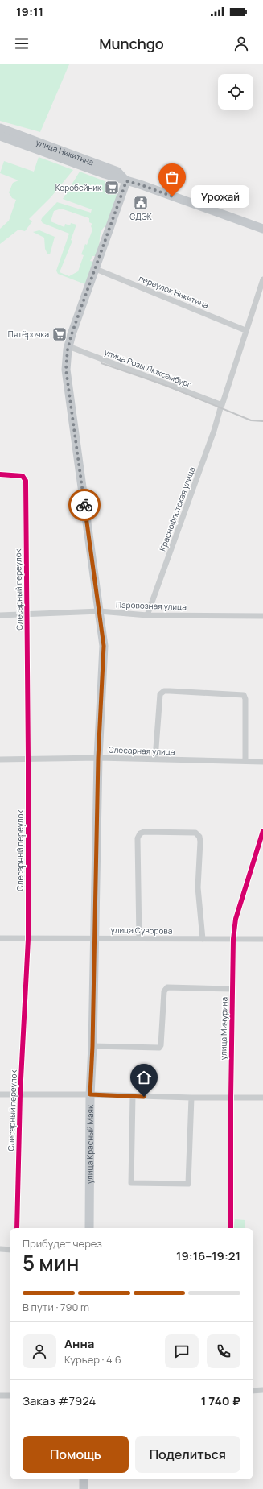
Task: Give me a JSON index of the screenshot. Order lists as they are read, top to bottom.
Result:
{
  "streets": {
    "main road": ["улица Никитина", "улица Красный Маяк"],
    "street": [
      "переулок Никитина",
      "улица Розы Люксембург",
      "Краснофлотская улица",
      "Слесарный переулок",
      "Паровозная улица",
      "Слесарная улица",
      "улица Суворова",
      "улица Мичурина"
    ]
  },
  "crossings": [
    ["улица Никитина", "улица Красный Маяк"],
    ["переулок Никитина", "Краснофлотская улица"],
    ["переулок Никитина", "улица Красный Маяк"],
    ["улица Розы Люксембург", "Краснофлотская улица"],
    ["улица Розы Люксембург", "улица Красный Маяк"],
    ["Краснофлотская улица", "Паровозная улица"],
    ["Слесарный переулок", "Паровозная улица"],
    ["Слесарный переулок", "Слесарная улица"],
    ["Слесарный переулок", "улица Суворова"],
    ["Паровозная улица", "улица Красный Маяк"],
    ["Слесарная улица", "улица Красный Маяк"],
    ["улица Суворова", "улица Мичурина"],
    ["улица Суворова", "улица Красный Маяк"]
  ],
  "places": {
    "supermarket": ["Коробейник", "Пятёрочка"],
    "other": ["Урожай"],
    "public building": ["СДЭК"]
  },
  "page": {
    "status": "19:11",
    "header": "Munchgo",
    "bubble": "Урожай",
    "heading": ["5 мин", "Прибудет через", "19:16–19:21"],
    "panel": [
      "Анна",
      "Курьер · 4.6",
      "Заказ #7924",
      "1 740 ₽"
    ],
    "bar": "В пути · 790 m",
    "buttons": ["Помощь", "Поделиться"]
  }
}
